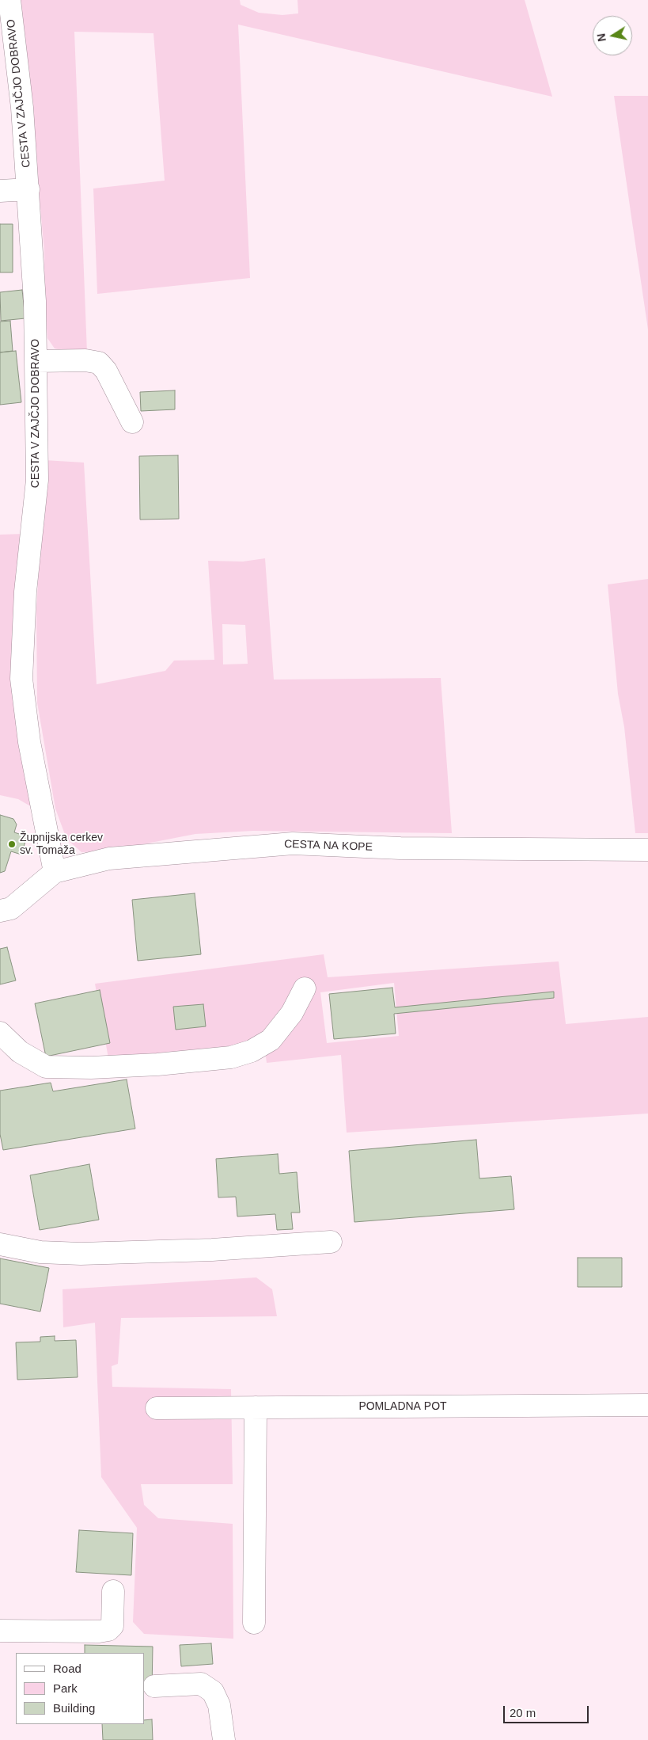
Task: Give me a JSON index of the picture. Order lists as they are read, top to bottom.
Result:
{
  "streets": {
    "street": ["CESTA V ZAJČJO DOBRAVO", "CESTA NA KOPE", "POMLADNA POT"]
  },
  "crossings": [
    ["CESTA V ZAJČJO DOBRAVO", "CESTA NA KOPE"]
  ],
  "places": ["Župnijska cerkev sv. Tomaža"],
  "legend": ["Road", "Park", "Building"],
  "scale_bar": "20 m",
  "north": "left"
}
